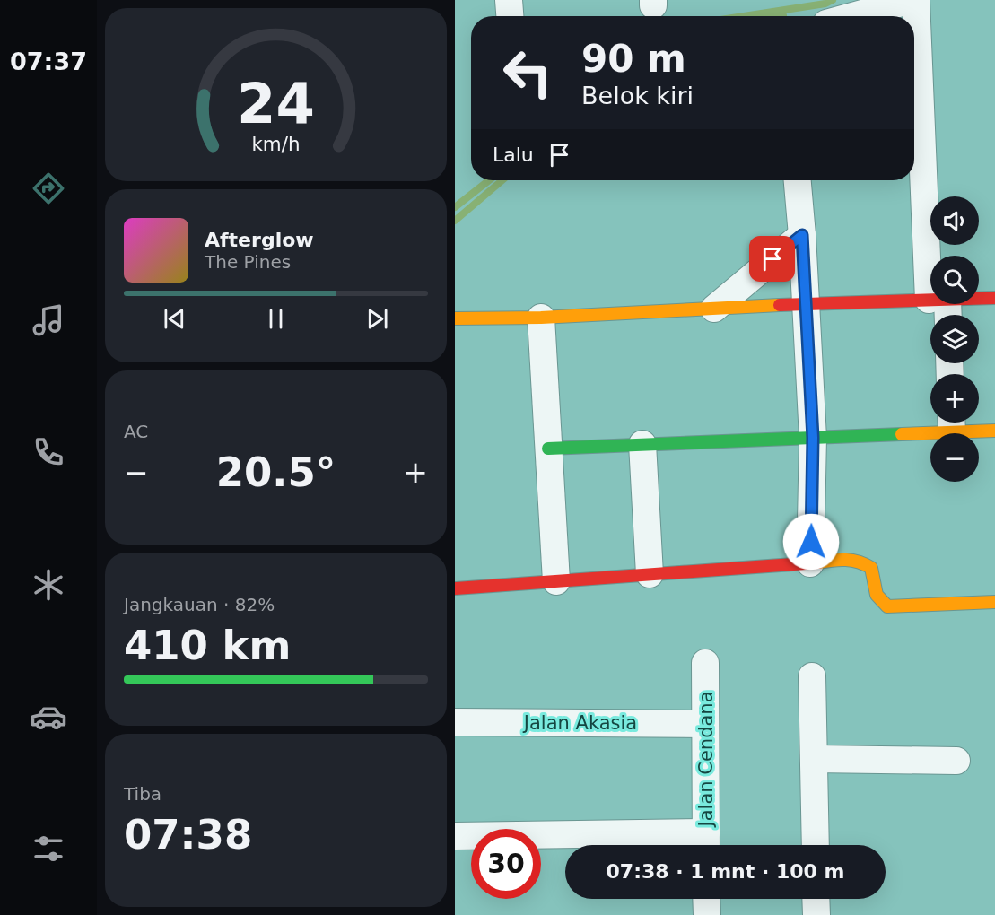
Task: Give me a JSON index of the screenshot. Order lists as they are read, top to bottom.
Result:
{
  "streets": {
    "street": ["Jalan Akasia", "Jalan Cendana"]
  },
  "crossings": [
    ["Jalan Akasia", "Jalan Cendana"]
  ],
  "page": {
    "tabs": "07:37",
    "turn": ["90 m", "Belok kiri"],
    "then": "Lalu",
    "map_buttons": ["+", "−"],
    "song": ["Afterglow", "The Pines"],
    "tile": [
      "AC",
      ["Jangkauan · 82%", "410 km"],
      ["Tiba", "07:38"]
    ],
    "heat": ["−", "20.5°", "+"],
    "limit": "30",
    "trip": "07:38 · 1 mnt · 100 m",
    "gauge": ["24", "km/h"]
  }
}
